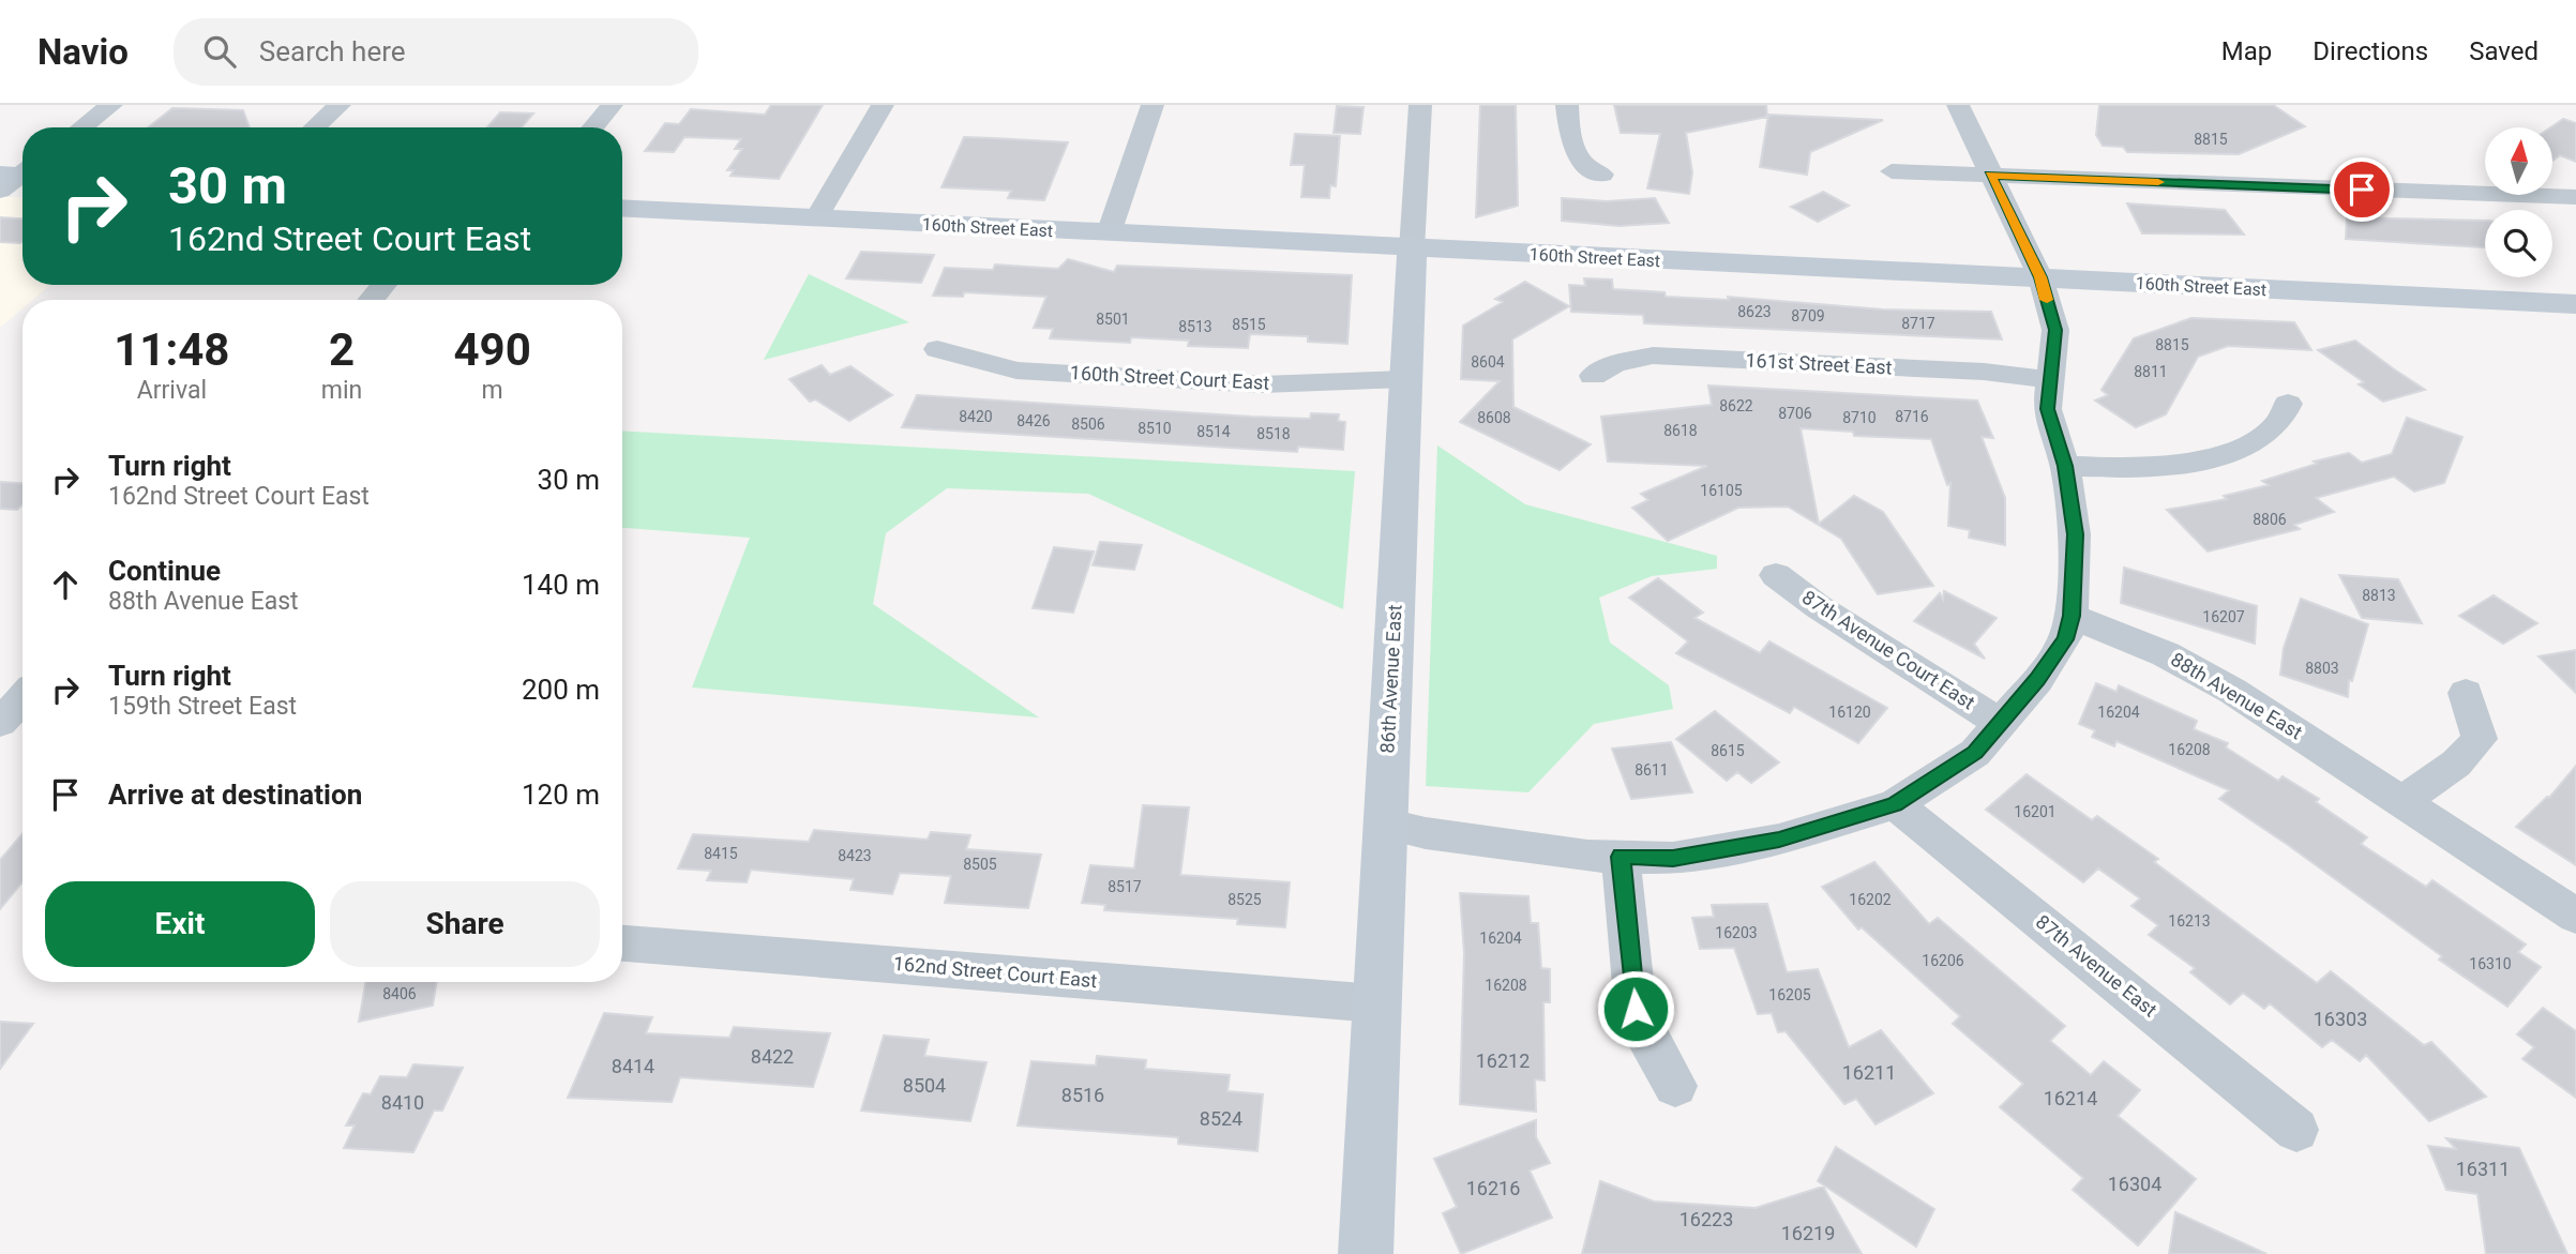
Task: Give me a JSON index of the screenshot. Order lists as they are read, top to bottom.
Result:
{
  "streets": {
    "main road": ["160th Street East", "86th Avenue East"],
    "street": [
      "161st Street East",
      "160th Street Court East",
      "87th Avenue Court East",
      "88th Avenue East",
      "87th Avenue East",
      "162nd Street Court East"
    ]
  },
  "crossings": [
    ["160th Street East", "86th Avenue East"],
    ["160th Street Court East", "86th Avenue East"],
    ["86th Avenue East", "162nd Street Court East"]
  ],
  "house_numbers": [
    "8815",
    "8623",
    "8709",
    "8501",
    "8717",
    "8515",
    "8513",
    "8815",
    "8604",
    "8811",
    "8622",
    "8706",
    "8420",
    "8716",
    "8608",
    "8710",
    "8426",
    "8506",
    "8510",
    "8618",
    "8514",
    "8518",
    "16105",
    "8806",
    "8813",
    "16207",
    "8803",
    "16120",
    "16204",
    "16208",
    "8615",
    "8611",
    "16201",
    "8415",
    "8423",
    "8505",
    "8517",
    "8525",
    "16202",
    "16213",
    "16203",
    "16204",
    "16206",
    "16310",
    "16208",
    "8406",
    "16205",
    "16303",
    "8422",
    "16212",
    "8414",
    "16211",
    "8504",
    "8516",
    "16214",
    "8410",
    "8524",
    "16311",
    "16304",
    "16216",
    "16223",
    "16219"
  ],
  "north": "top",
  "page": {
    "header": "Navio",
    "search": "Search here",
    "nav": ["Map", "Directions", "Saved"],
    "turn": ["30 m", "162nd Street Court East"],
    "eta": [
      "11:48",
      "Arrival",
      "2",
      "min",
      "490",
      "m"
    ],
    "list": [
      {
        "name": "Turn right",
        "note": "162nd Street Court East",
        "value": "30 m"
      },
      {
        "name": "Continue",
        "note": "88th Avenue East",
        "value": "140 m"
      },
      {
        "name": "Turn right",
        "note": "159th Street East",
        "value": "200 m"
      },
      {
        "name": "Arrive at destination",
        "value": "120 m"
      }
    ],
    "buttons": ["Exit", "Share"]
  }
}
